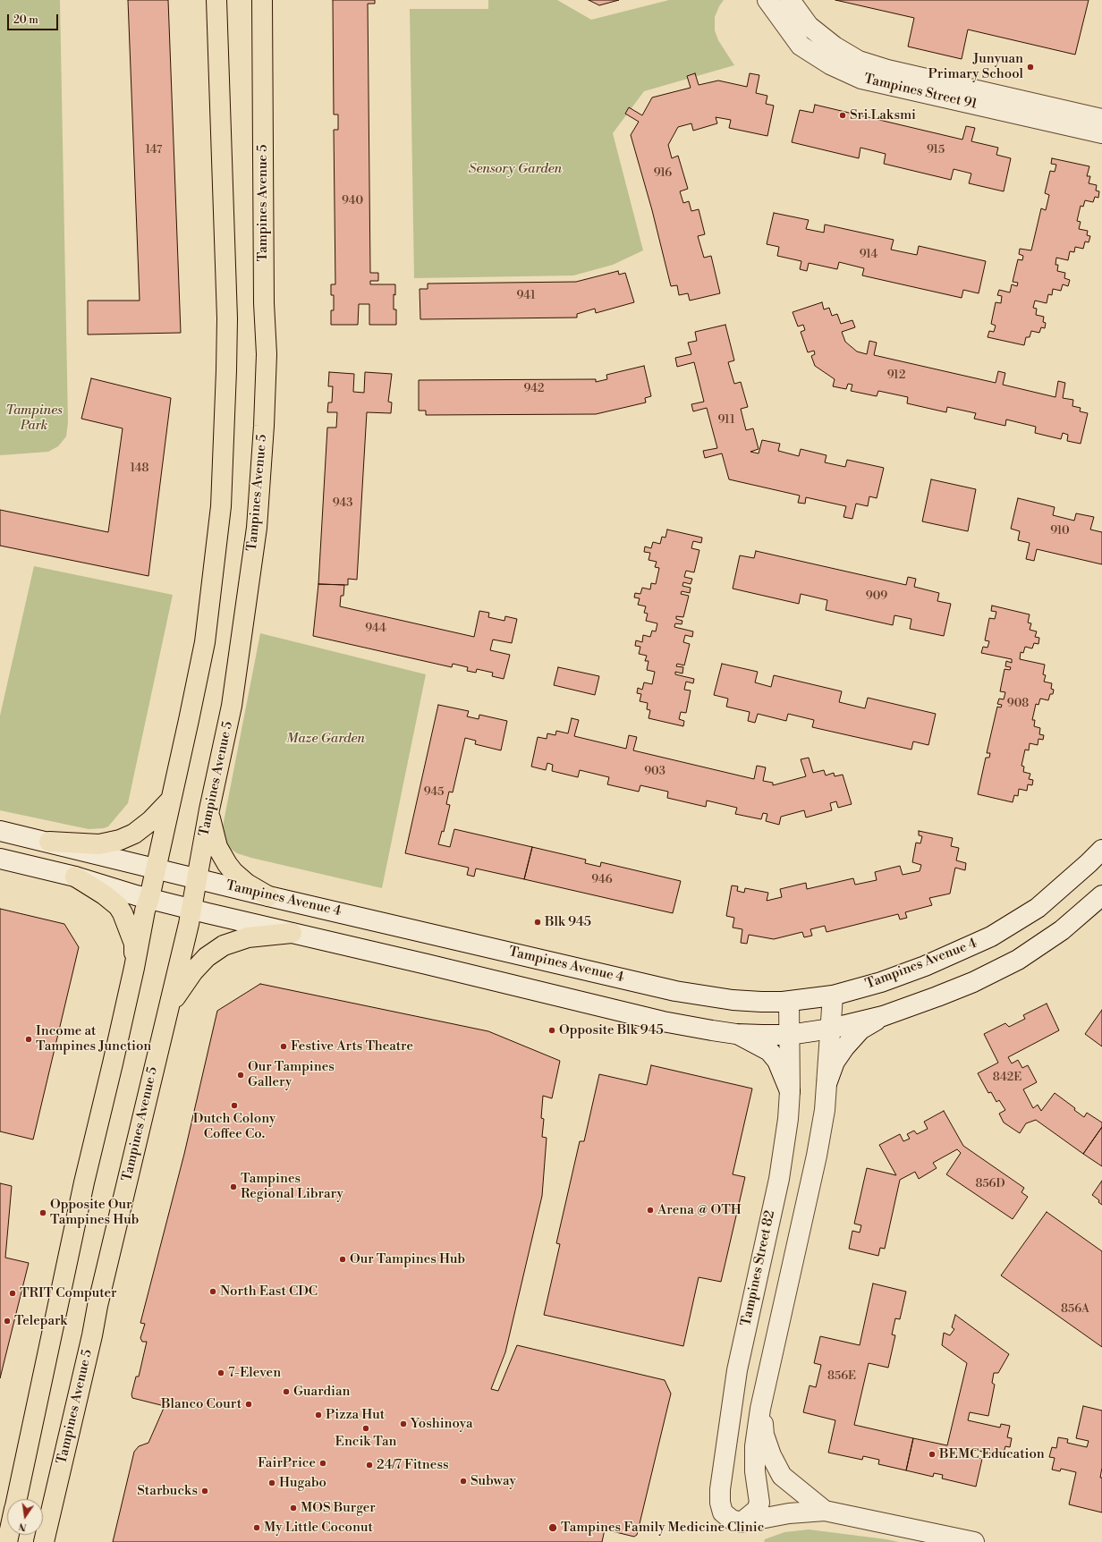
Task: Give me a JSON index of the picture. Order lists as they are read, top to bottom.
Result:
{
  "streets": {
    "main road": [
      "Tampines Street 91",
      "Tampines Avenue 5",
      "Tampines Avenue 4",
      "Tampines Street 82"
    ]
  },
  "crossings": [
    ["Tampines Avenue 5", "Tampines Avenue 4"],
    ["Tampines Avenue 4", "Tampines Street 82"]
  ],
  "parks": ["Sensory Garden", "Tampines Park", "Maze Garden"],
  "places": [
    "Junyuan Primary School",
    "Sri Laksmi",
    "Blk 945",
    "Opposite Blk 945",
    "Income at Tampines Junction",
    "Festive Arts Theatre",
    "Our Tampines Gallery",
    "Dutch Colony Coffee Co.",
    "Tampines Regional Library",
    "Arena @ OTH",
    "Opposite Our Tampines Hub",
    "Our Tampines Hub",
    "North East CDC",
    "TRIT Computer",
    "Telepark",
    "7-Eleven",
    "Guardian",
    "Blanco Court",
    "Pizza Hut",
    "Yoshinoya",
    "Encik Tan",
    "BEMC Education",
    "FairPrice",
    "24/7 Fitness",
    "Subway",
    "Hugabo",
    "Starbucks",
    "MOS Burger",
    "My Little Coconut",
    "Tampines Family Medicine Clinic"
  ],
  "house_numbers": [
    "147",
    "915",
    "916",
    "940",
    "914",
    "941",
    "912",
    "942",
    "911",
    "148",
    "943",
    "910",
    "909",
    "944",
    "908",
    "903",
    "945",
    "946",
    "842E",
    "856D",
    "856A",
    "856E"
  ],
  "scale_bar": "20 m",
  "north": "bottom"
}
